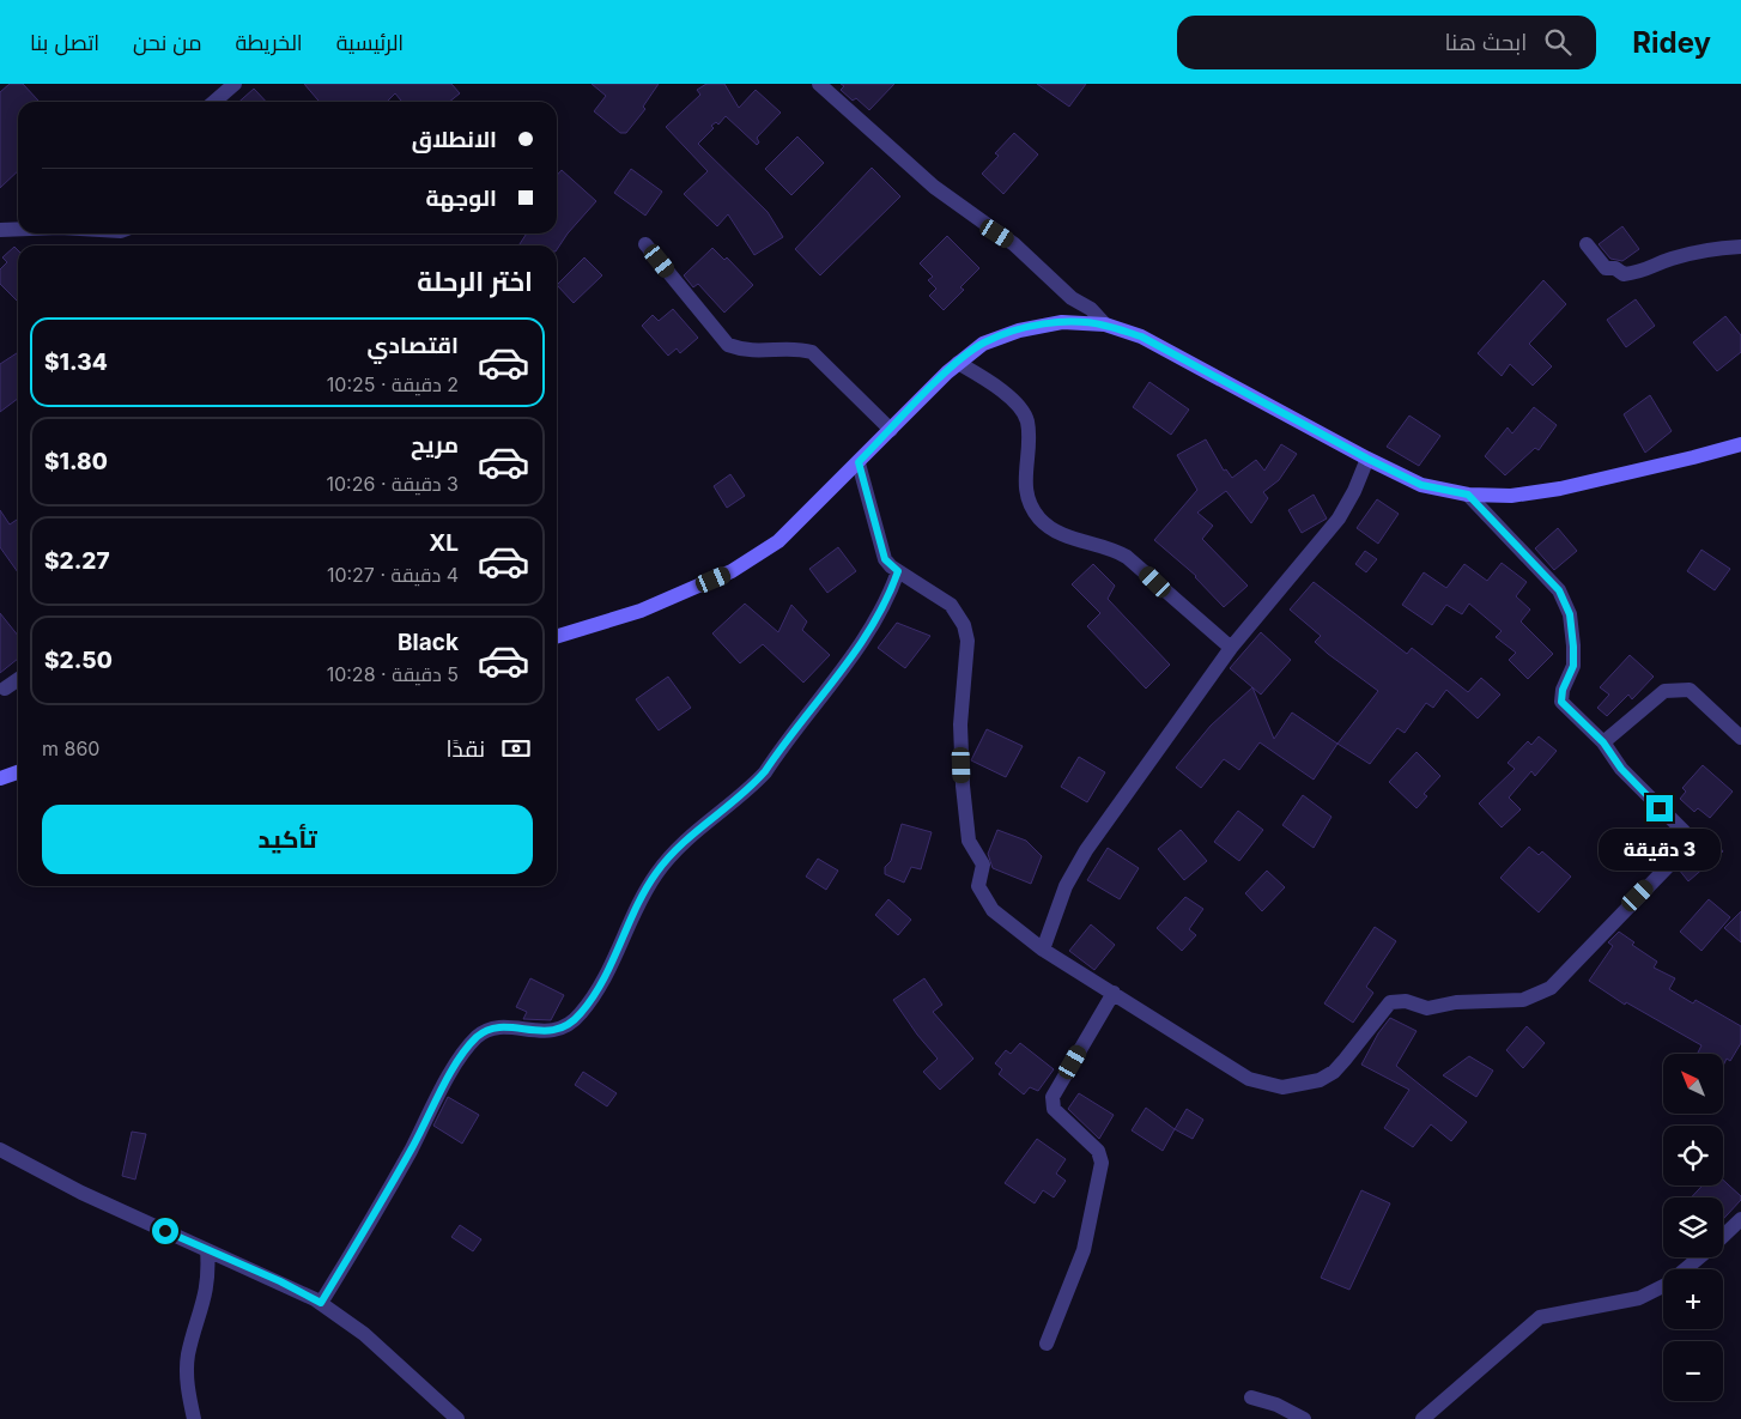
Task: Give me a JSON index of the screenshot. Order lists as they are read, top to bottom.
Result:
{
  "north": "top left",
  "page": {
    "header": "Ridey",
    "search": "ابحث هنا",
    "nav": [
      "الرئيسية",
      "الخريطة",
      "من نحن",
      "اتصل بنا"
    ],
    "banner": ["الانطلاق", "الوجهة"],
    "heading": "اختر الرحلة",
    "list": [
      {
        "name": "اقتصادي",
        "note": "2 دقيقة · 10:25",
        "value": "$1.34"
      },
      {
        "name": "مريح",
        "note": "3 دقيقة · 10:26",
        "value": "$1.80"
      },
      {
        "name": "XL",
        "note": "4 دقيقة · 10:27",
        "value": "$2.27"
      },
      {
        "name": "Black",
        "note": "5 دقيقة · 10:28",
        "value": "$2.50"
      }
    ],
    "pay": ["نقدًا", "860 m"],
    "buttons": "تأكيد",
    "bubble": "3 دقيقة",
    "map_buttons": ["+", "−"]
  }
}
